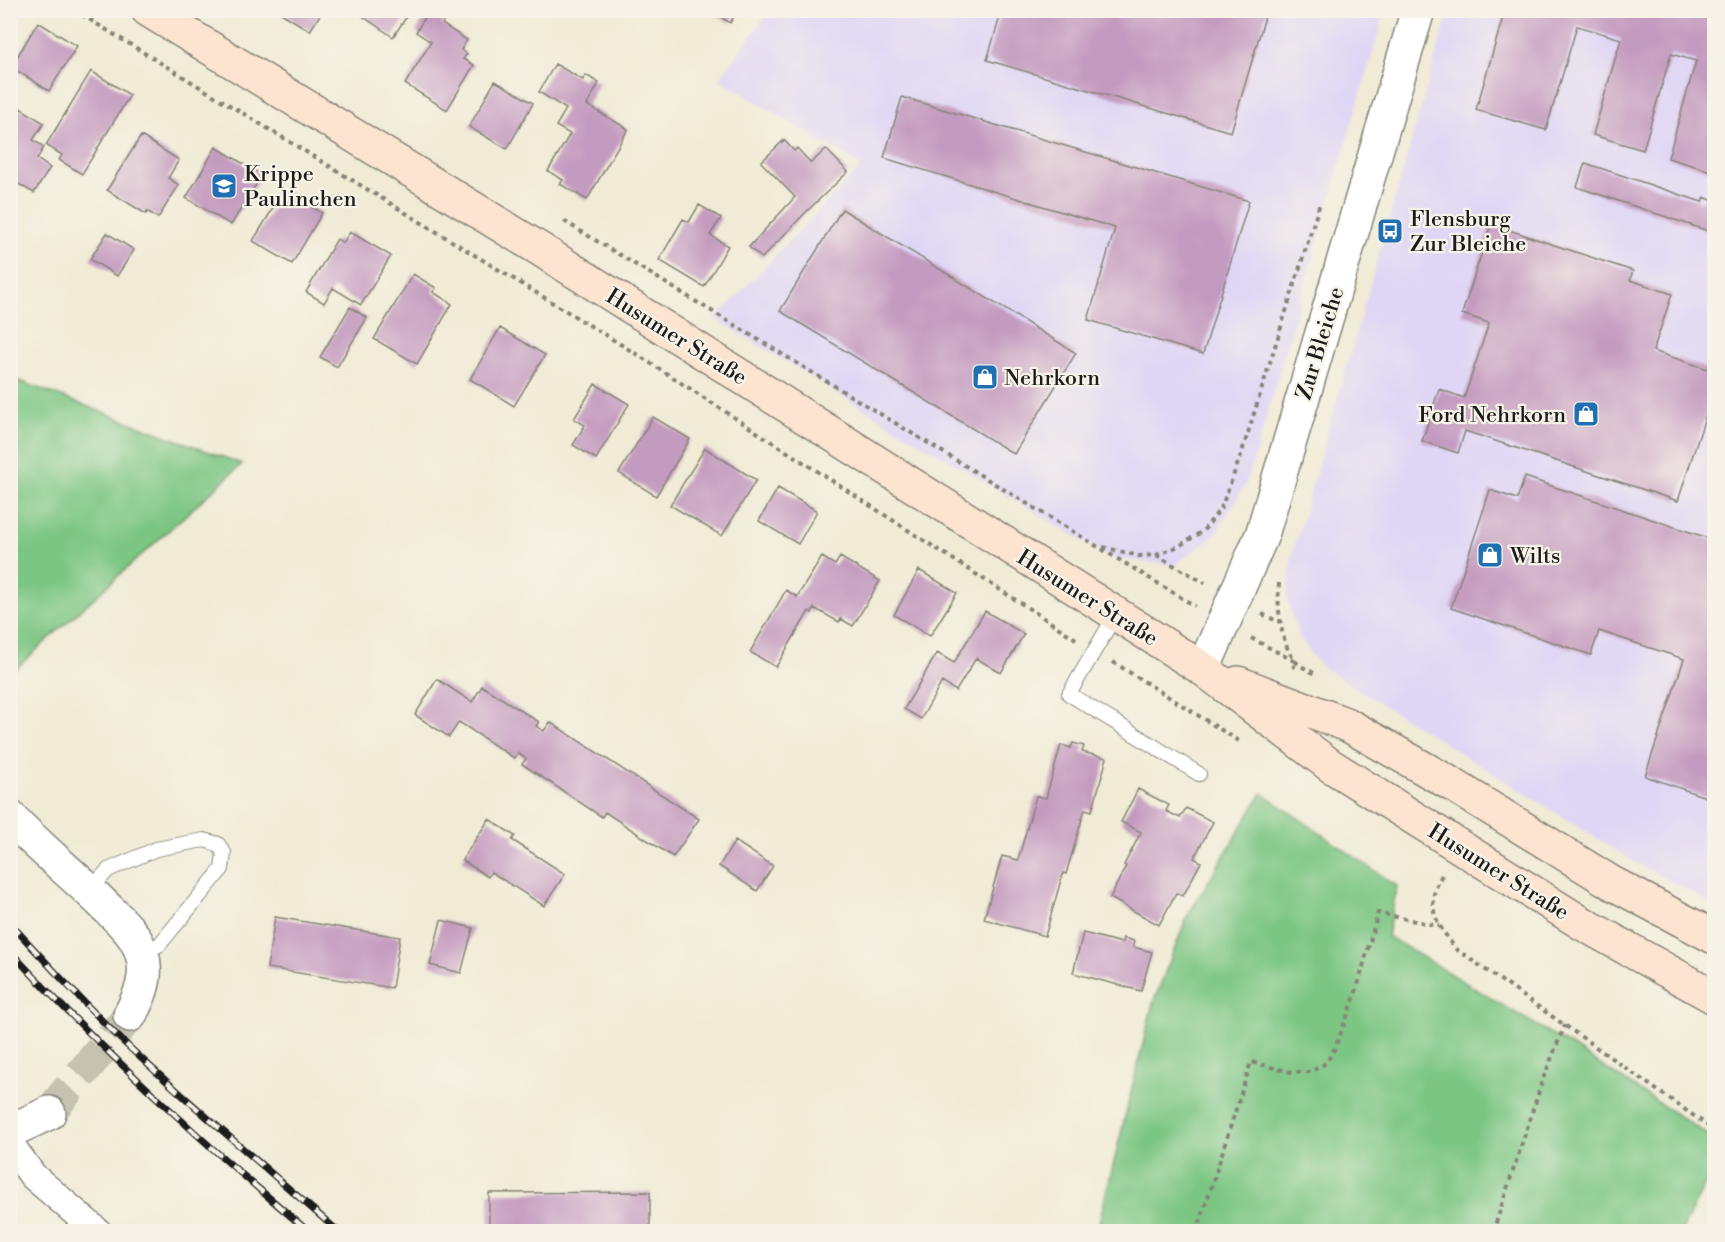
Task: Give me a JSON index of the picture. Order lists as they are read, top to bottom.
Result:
{
  "streets": {
    "main road": ["Husumer Straße"],
    "street": ["Zur Bleiche"]
  },
  "crossings": [
    ["Husumer Straße", "Zur Bleiche"]
  ],
  "places": {
    "school or university": ["Krippe Paulinchen"],
    "bus stop": ["Flensburg Zur Bleiche"],
    "shop": ["Nehrkorn", "Ford Nehrkorn", "Wilts"]
  }
}
